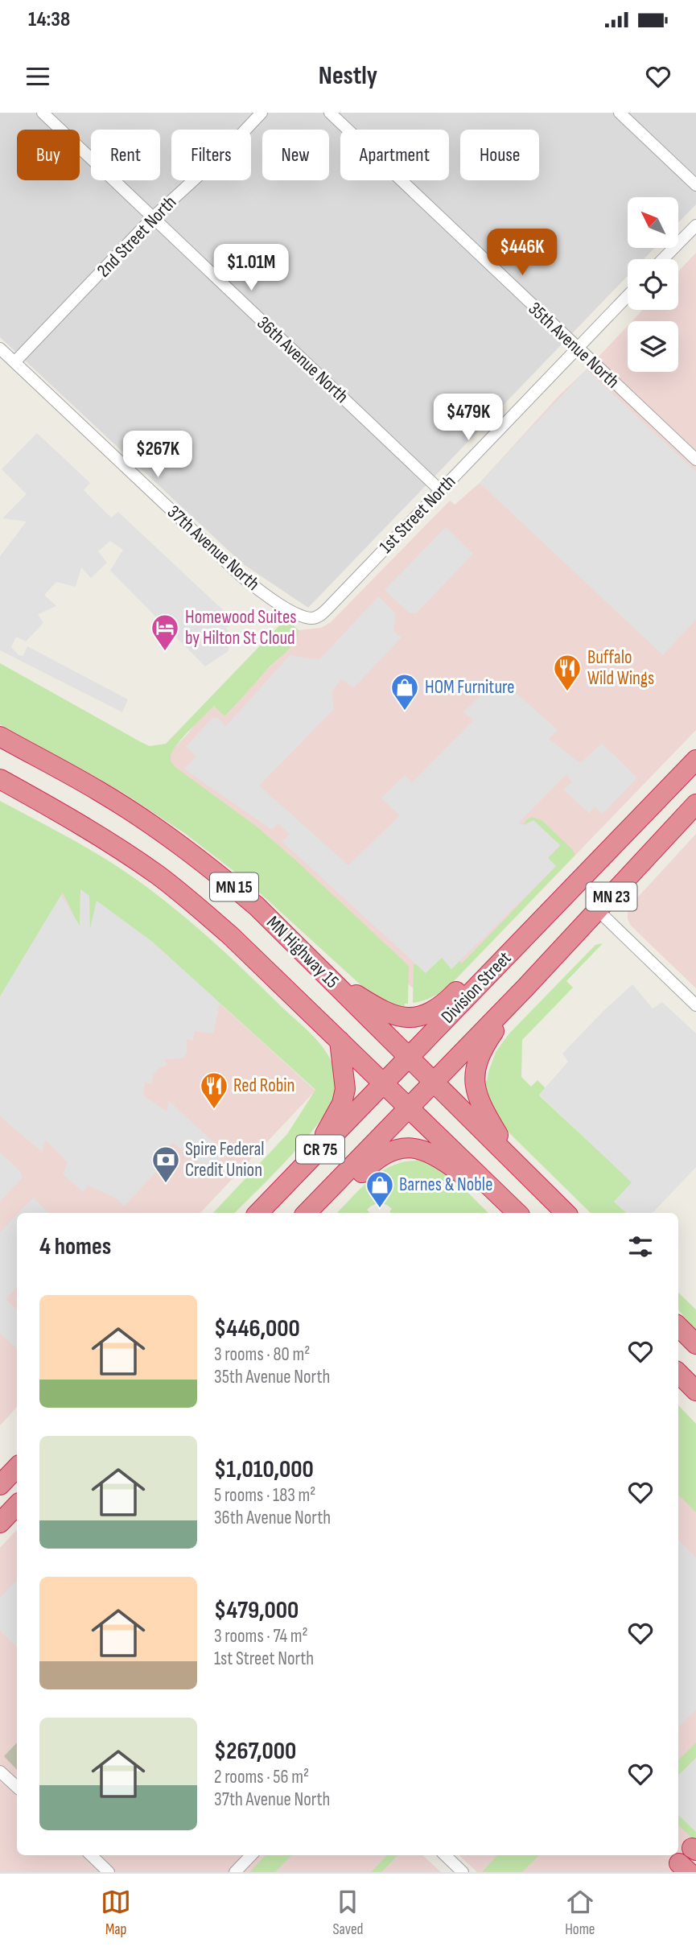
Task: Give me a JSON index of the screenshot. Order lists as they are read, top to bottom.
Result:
{
  "streets": {
    "highway": [
      "MN 15",
      "MN 23",
      "MN Highway 15",
      "Division Street",
      "CR 75"
    ],
    "street": [
      "2nd Street North",
      "35th Avenue North",
      "36th Avenue North",
      "1st Street North",
      "37th Avenue North"
    ]
  },
  "crossings": [
    ["2nd Street North", "36th Avenue North"],
    ["2nd Street North", "37th Avenue North"],
    ["35th Avenue North", "1st Street North"],
    ["36th Avenue North", "1st Street North"],
    ["1st Street North", "37th Avenue North"],
    ["MN Highway 15", "Division Street"]
  ],
  "places": {
    "hotel": ["Homewood Suites by Hilton St Cloud"],
    "restaurant": ["Buffalo Wild Wings", "Red Robin"],
    "shop": ["HOM Furniture", "Barnes & Noble"],
    "bank": ["Spire Federal Credit Union"]
  },
  "north": "top left",
  "page": {
    "status": "14:38",
    "header": "Nestly",
    "chip": [
      "Buy",
      "Rent",
      "Filters",
      "New",
      "Apartment",
      "House"
    ],
    "price": [
      "$446K",
      "$1.01M",
      "$479K",
      "$267K"
    ],
    "heading": "4 homes",
    "list": [
      {
        "name": "$446,000",
        "note": "3 rooms · 80 m² · 35th Avenue North"
      },
      {
        "name": "$1,010,000",
        "note": "5 rooms · 183 m² · 36th Avenue North"
      },
      {
        "name": "$479,000",
        "note": "3 rooms · 74 m² · 1st Street North"
      },
      {
        "name": "$267,000",
        "note": "2 rooms · 56 m² · 37th Avenue North"
      }
    ],
    "tabs": ["Map", "Saved", "Home"]
  }
}
